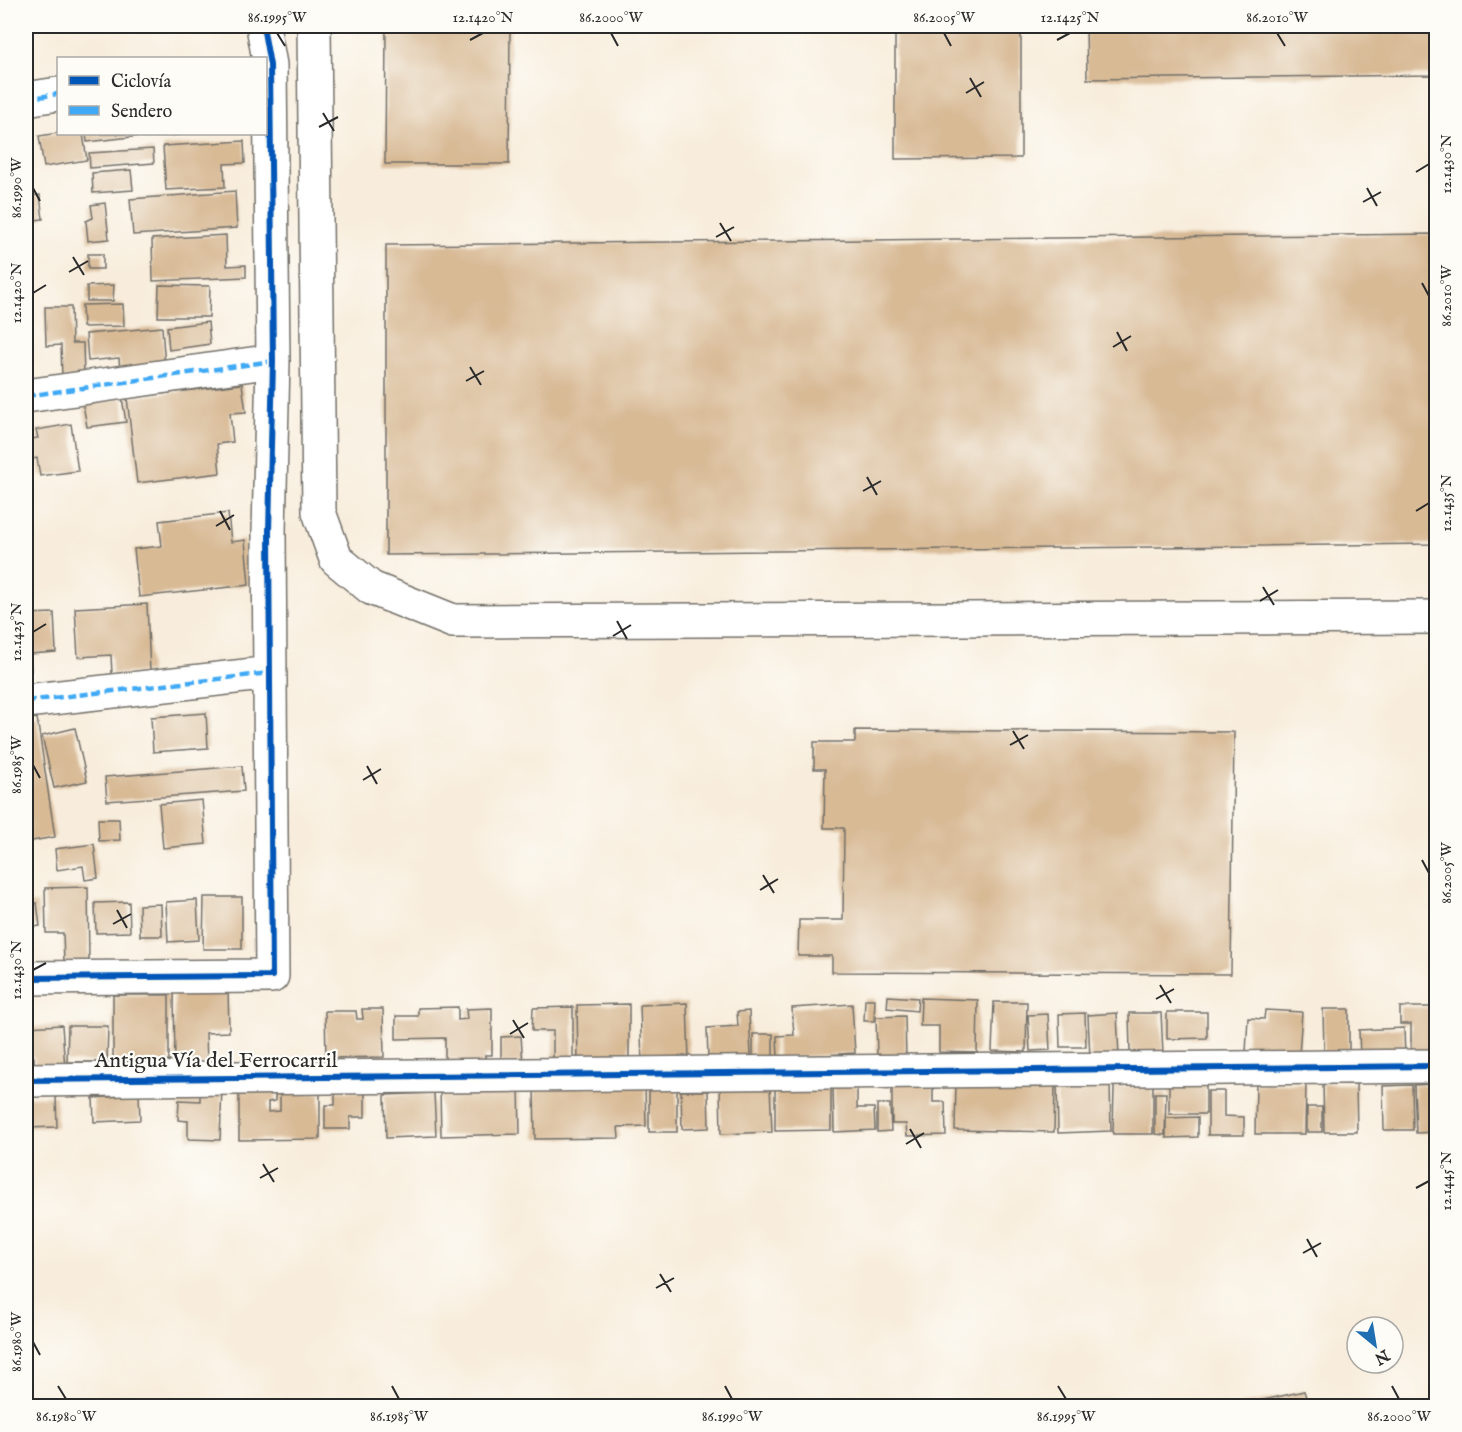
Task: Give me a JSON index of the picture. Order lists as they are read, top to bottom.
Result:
{
  "streets": {
    "street": ["Antigua Vía del Ferrocarril"]
  },
  "legend": ["Ciclovía", "Sendero"],
  "north": "bottom right",
  "coordinates": [
    "86.1995°W",
    "12.1420°N",
    "86.2000°W",
    "86.2005°W",
    "12.1425°N",
    "86.2010°W",
    "12.1430°N",
    "86.1990°W",
    "12.1435°N",
    "86.1985°W",
    "12.1445°N",
    "86.1980°W"
  ]
}
